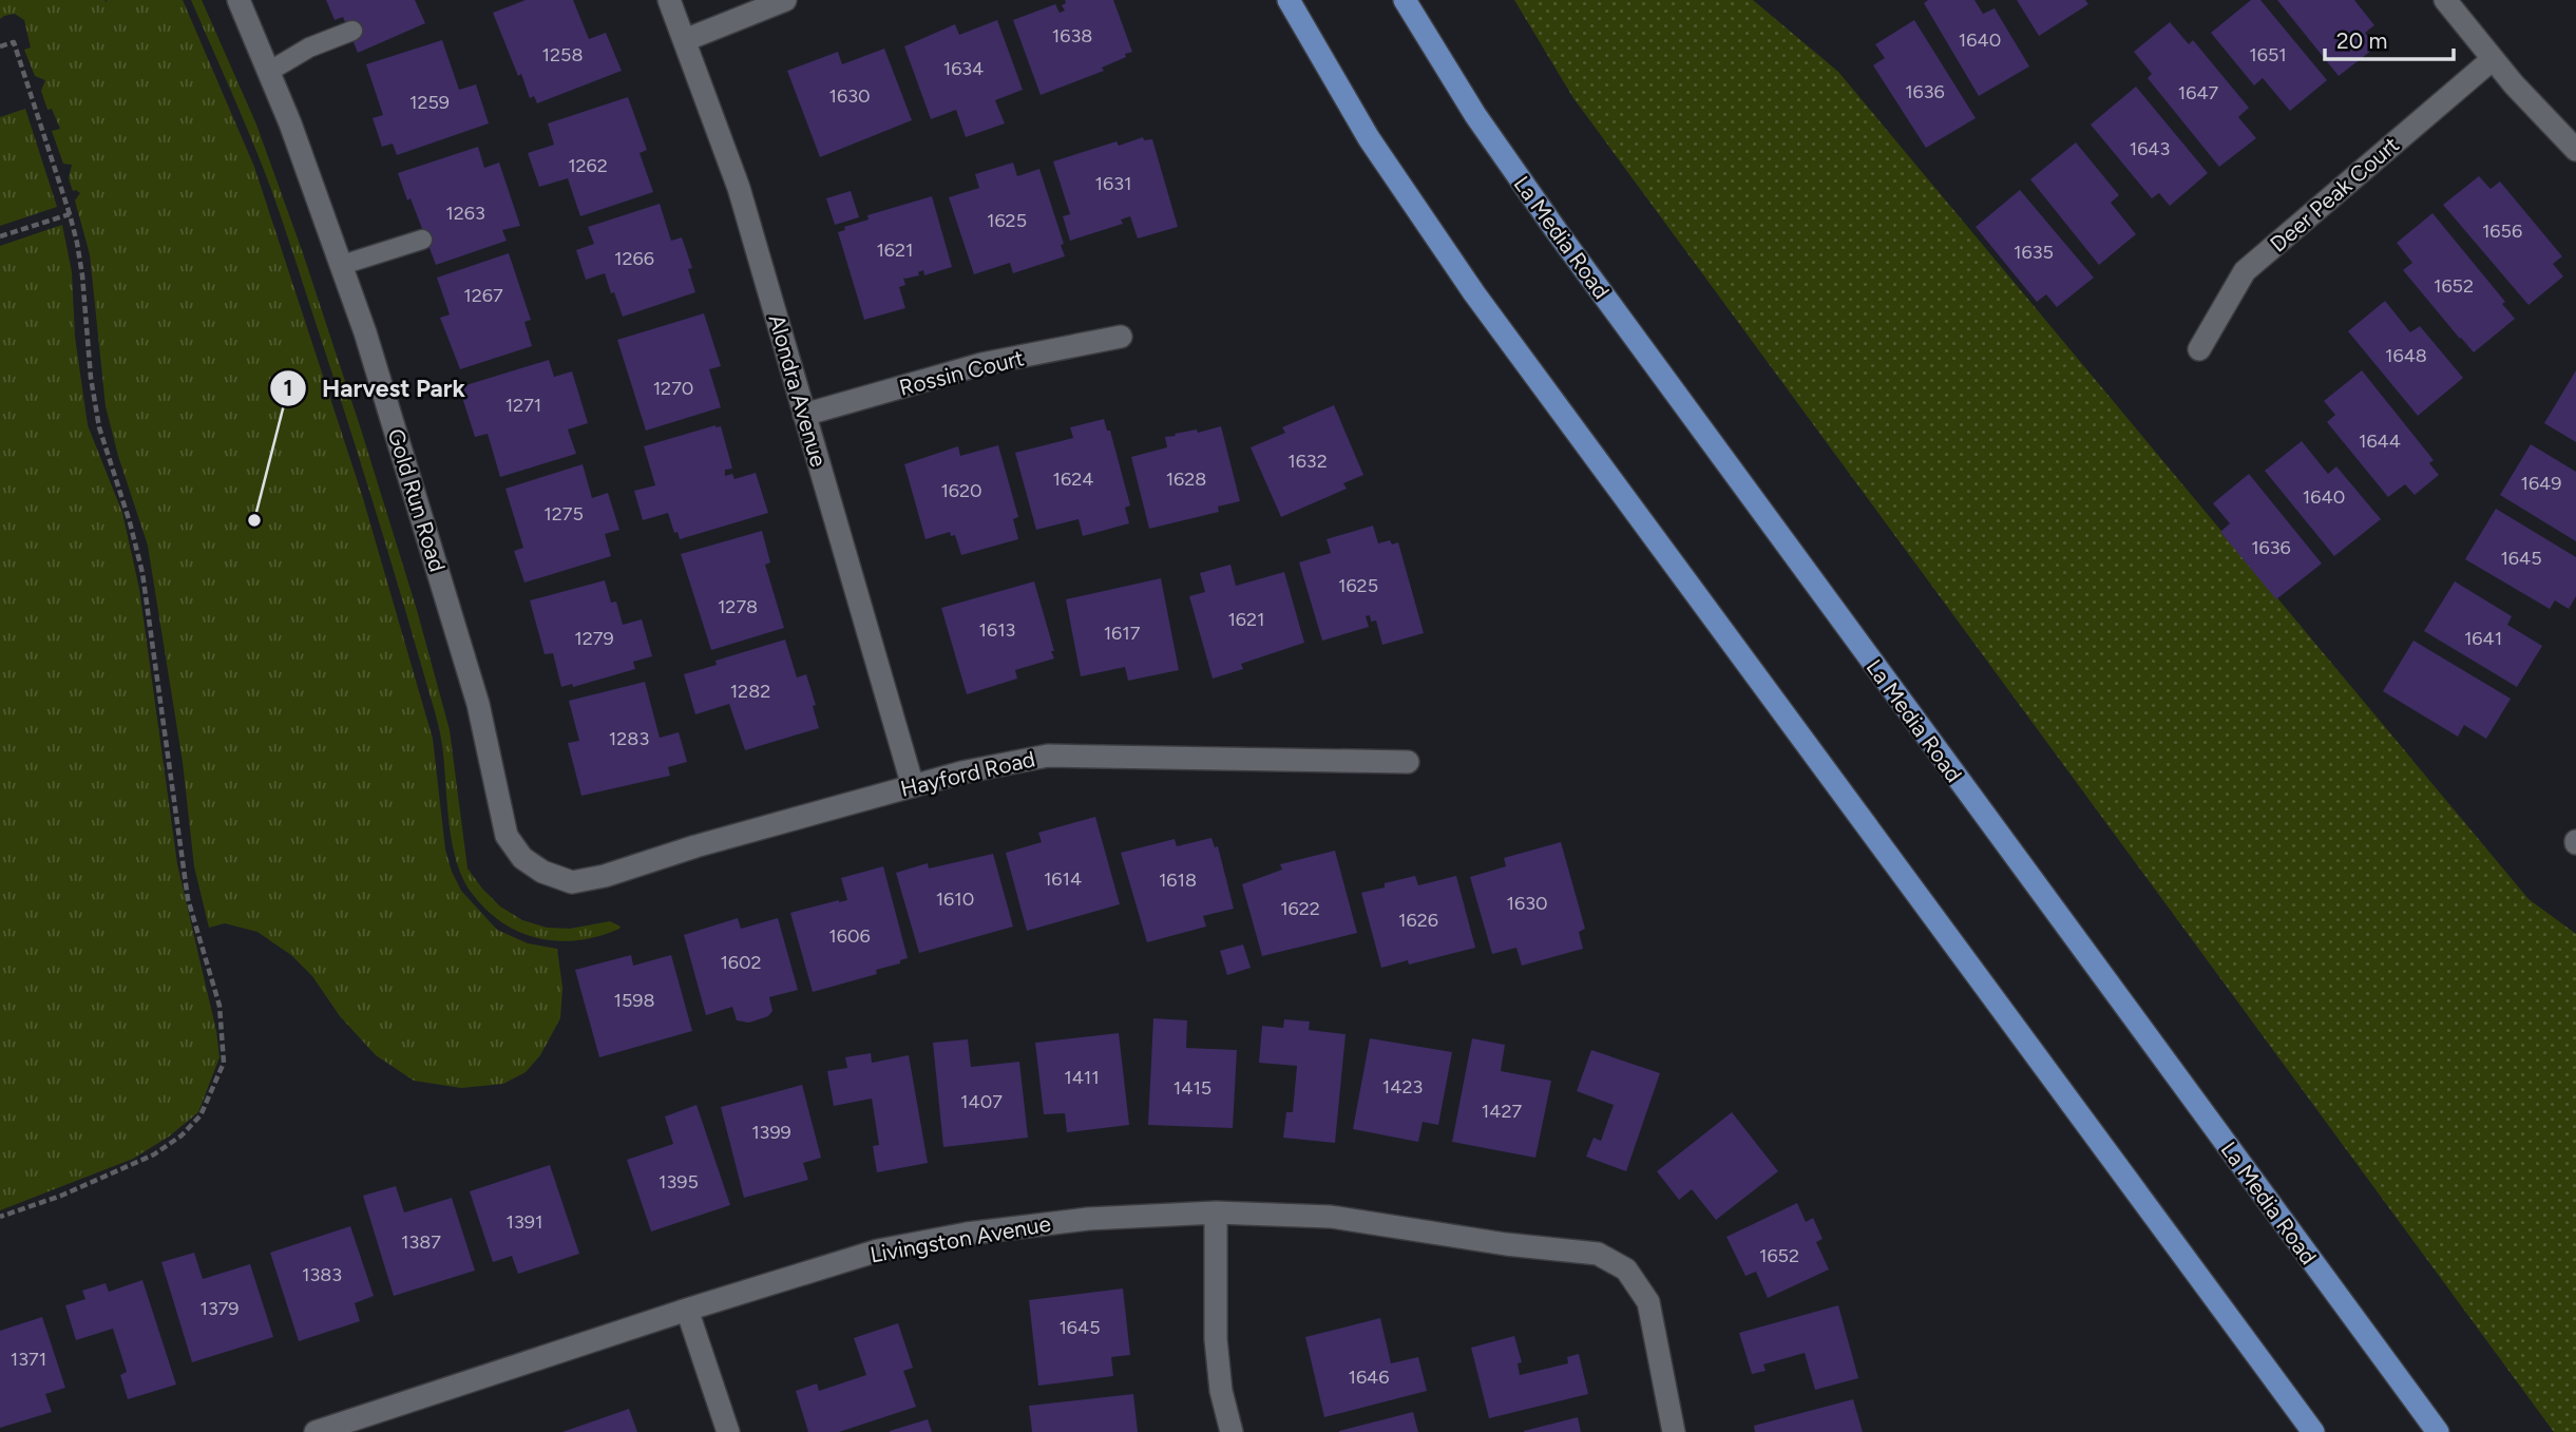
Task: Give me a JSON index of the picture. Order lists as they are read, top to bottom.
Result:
{
  "streets": {
    "main road": ["La Media Road"],
    "street": [
      "Deer Peak Court",
      "Rossin Court",
      "Alondra Avenue",
      "Gold Run Road",
      "Hayford Road",
      "Livingston Avenue"
    ]
  },
  "crossings": [
    ["Rossin Court", "Alondra Avenue"],
    ["Alondra Avenue", "Hayford Road"],
    ["Gold Run Road", "Hayford Road"]
  ],
  "places": ["Harvest Park"],
  "house_numbers": [
    "1638",
    "1640",
    "1258",
    "1651",
    "1634",
    "1636",
    "1647",
    "1630",
    "1259",
    "1643",
    "1262",
    "1631",
    "1263",
    "1625",
    "1656",
    "1621",
    "1635",
    "1266",
    "1652",
    "1267",
    "1648",
    "1270",
    "1271",
    "1644",
    "1632",
    "1624",
    "1628",
    "1649",
    "1620",
    "1640",
    "1275",
    "1636",
    "1645",
    "1625",
    "1278",
    "1621",
    "1613",
    "1617",
    "1279",
    "1641",
    "1282",
    "1283",
    "1614",
    "1618",
    "1610",
    "1630",
    "1622",
    "1626",
    "1606",
    "1602",
    "1598",
    "1411",
    "1423",
    "1415",
    "1407",
    "1427",
    "1399",
    "1395",
    "1391",
    "1387",
    "1652",
    "1383",
    "1379",
    "1645",
    "1371",
    "1646"
  ],
  "scale_bar": "20 m"
}
